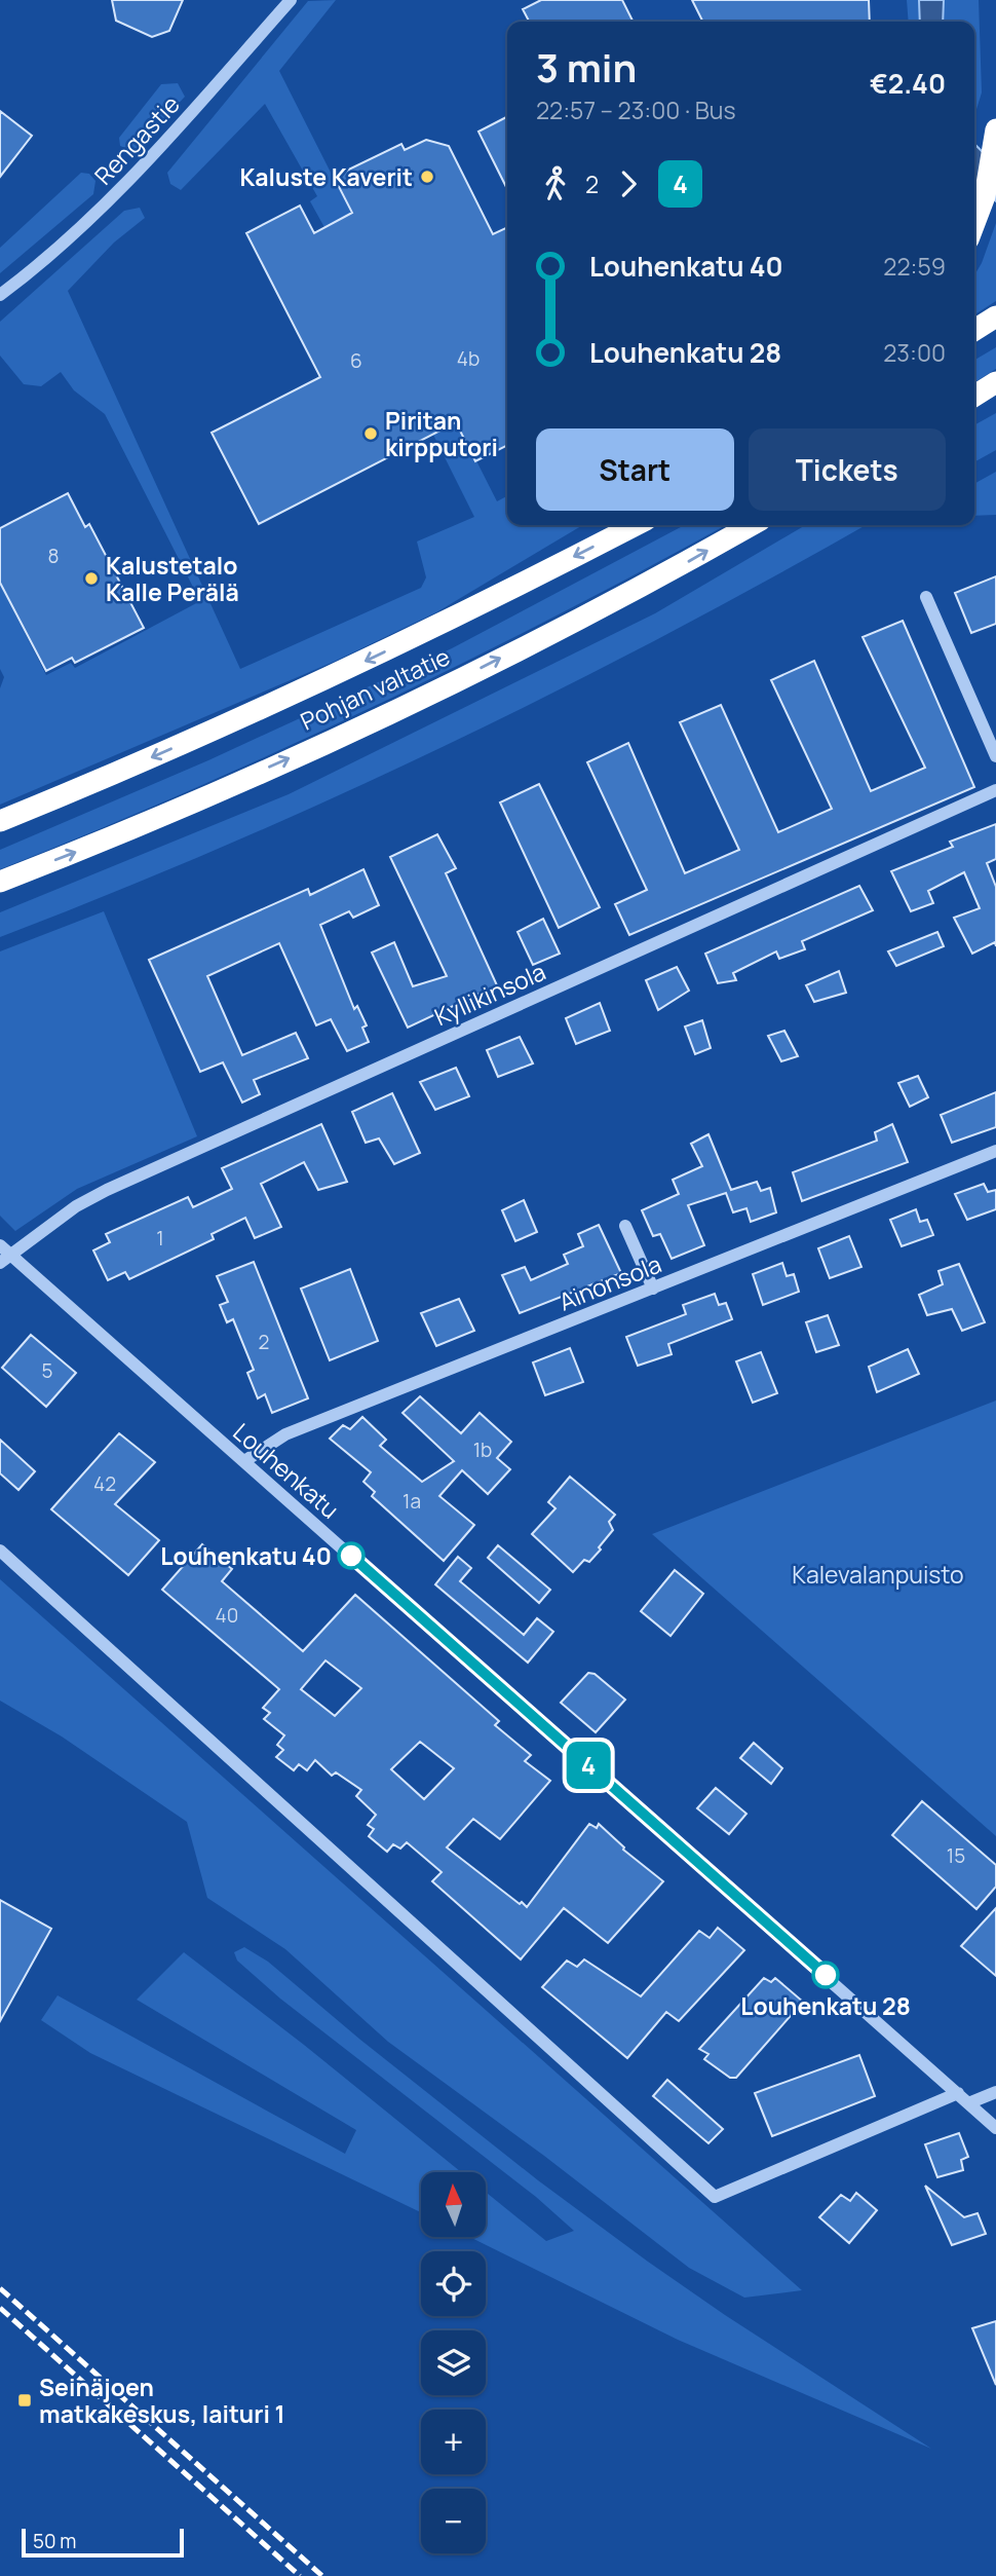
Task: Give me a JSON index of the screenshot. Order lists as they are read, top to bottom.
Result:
{
  "streets": {
    "highway": ["Pohjan valtatie"],
    "street": [
      "Rengastie",
      "Kyllikinsola",
      "Ainonsola",
      "Louhenkatu"
    ]
  },
  "crossings": [
    ["Kyllikinsola", "Louhenkatu"],
    ["Ainonsola", "Louhenkatu"]
  ],
  "parks": ["Kalevalanpuisto"],
  "places": {
    "other": [
      "Kaluste Kaverit",
      "Piritan kirpputori",
      "Kalustetalo Kalle Perälä",
      "Louhenkatu 40",
      "Louhenkatu 28"
    ],
    "transit": ["Seinäjoen matkakeskus, laituri 1"]
  },
  "lines": ["bus line 4"],
  "house_numbers": [
    "4b",
    "6",
    "8",
    "1",
    "2",
    "5",
    "1b",
    "42",
    "1a",
    "40",
    "15"
  ],
  "scale_bar": "50 m",
  "north": "top",
  "page": {
    "on_map": "4",
    "heading": ["3 min", "22:57 – 23:00 · Bus", "€2.40"],
    "legs": ["2", "4"],
    "list": [
      {
        "name": "Louhenkatu 40",
        "value": "22:59"
      },
      {
        "name": "Louhenkatu 28",
        "value": "23:00"
      }
    ],
    "buttons": ["Start", "Tickets"],
    "map_buttons": ["+", "−"],
    "scale": "50 m"
  }
}
